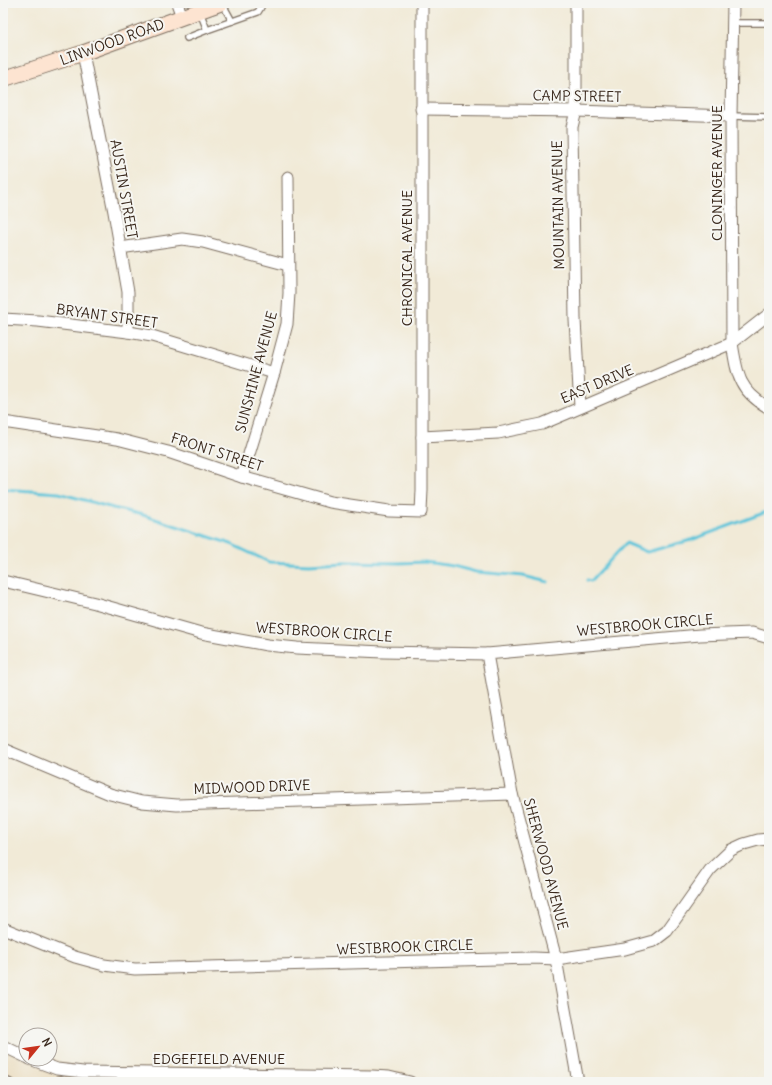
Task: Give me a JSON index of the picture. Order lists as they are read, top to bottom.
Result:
{
  "streets": {
    "main road": ["LINWOOD ROAD"],
    "street": [
      "CAMP STREET",
      "CLONINGER AVENUE",
      "AUSTIN STREET",
      "MOUNTAIN AVENUE",
      "CHRONICAL AVENUE",
      "BRYANT STREET",
      "SUNSHINE AVENUE",
      "EAST DRIVE",
      "FRONT STREET",
      "WESTBROOK CIRCLE",
      "MIDWOOD DRIVE",
      "SHERWOOD AVENUE",
      "EDGEFIELD AVENUE"
    ]
  },
  "crossings": [
    ["LINWOOD ROAD", "AUSTIN STREET"],
    ["CAMP STREET", "CLONINGER AVENUE"],
    ["CAMP STREET", "MOUNTAIN AVENUE"],
    ["CAMP STREET", "CHRONICAL AVENUE"],
    ["CLONINGER AVENUE", "EAST DRIVE"],
    ["AUSTIN STREET", "BRYANT STREET"],
    ["MOUNTAIN AVENUE", "EAST DRIVE"],
    ["CHRONICAL AVENUE", "EAST DRIVE"],
    ["CHRONICAL AVENUE", "FRONT STREET"],
    ["BRYANT STREET", "SUNSHINE AVENUE"],
    ["SUNSHINE AVENUE", "FRONT STREET"],
    ["WESTBROOK CIRCLE", "SHERWOOD AVENUE"],
    ["MIDWOOD DRIVE", "SHERWOOD AVENUE"]
  ],
  "north": "top right"
}
